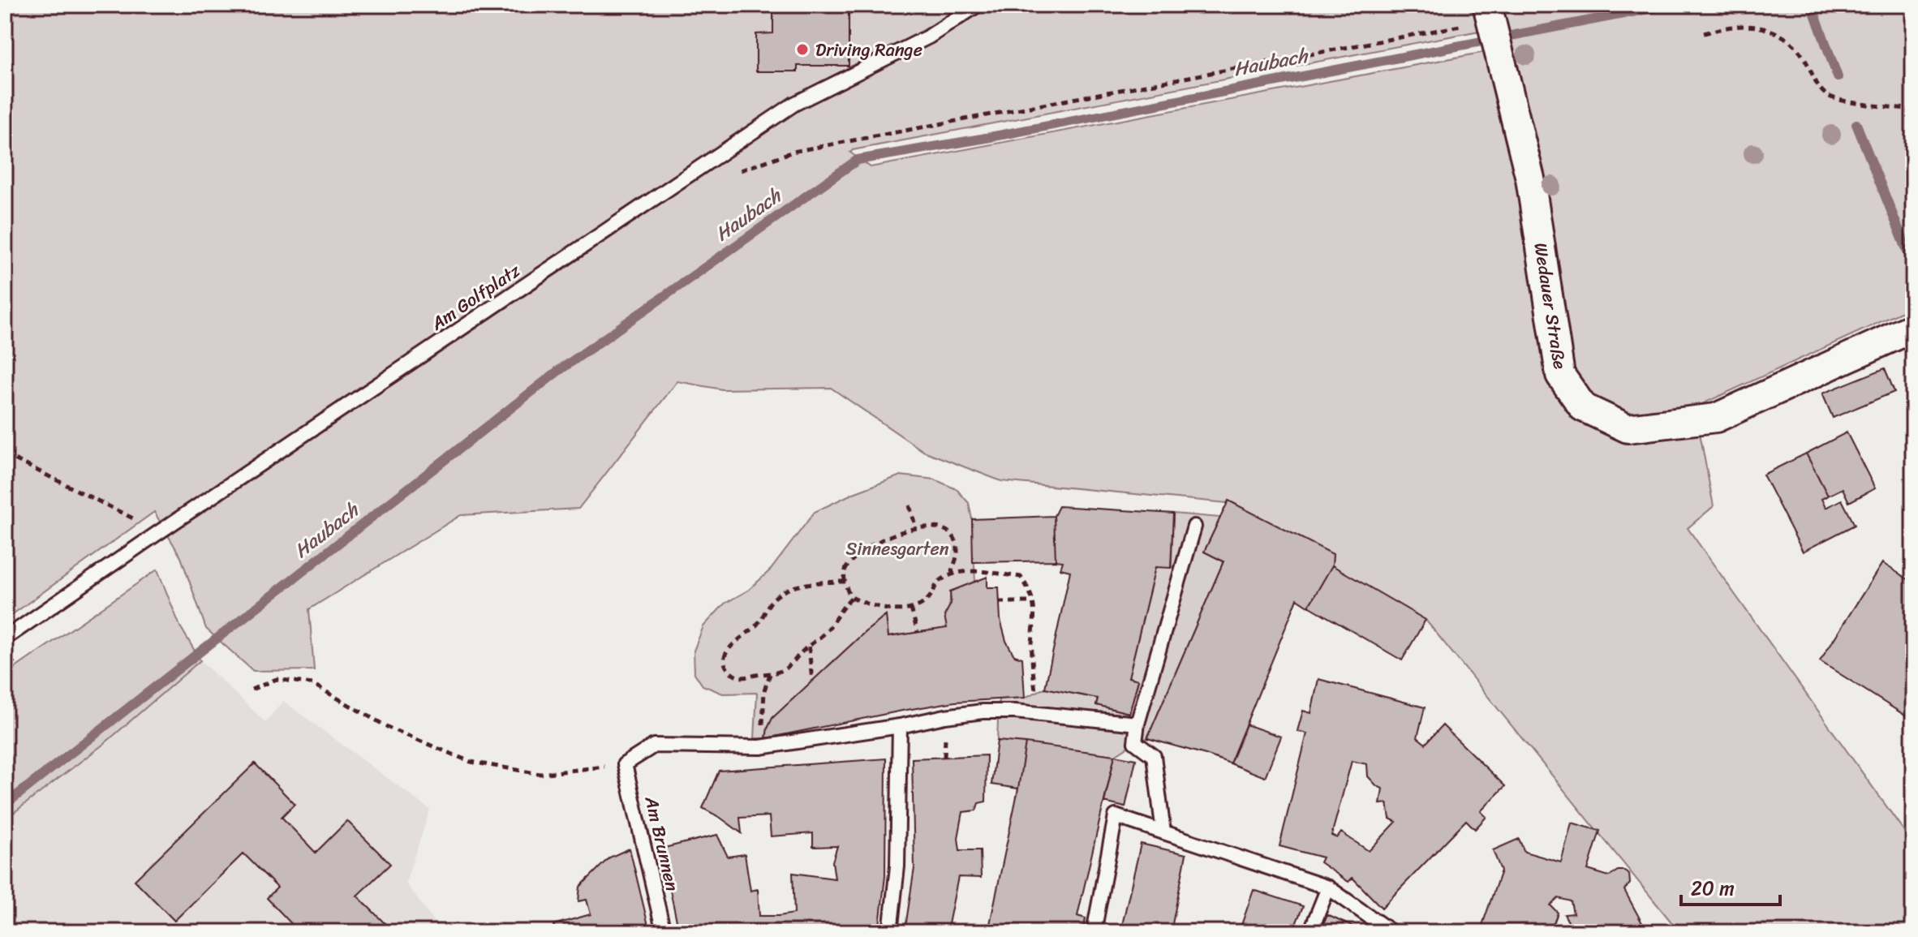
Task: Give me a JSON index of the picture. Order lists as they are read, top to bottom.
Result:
{
  "streets": {
    "street": ["Wedauer Straße"],
    "lane": ["Am Golfplatz", "Am Brunnen"]
  },
  "water": ["Haubach"],
  "parks": ["Sinnesgarten"],
  "places": ["Driving Range"],
  "scale_bar": "20 m"
}
